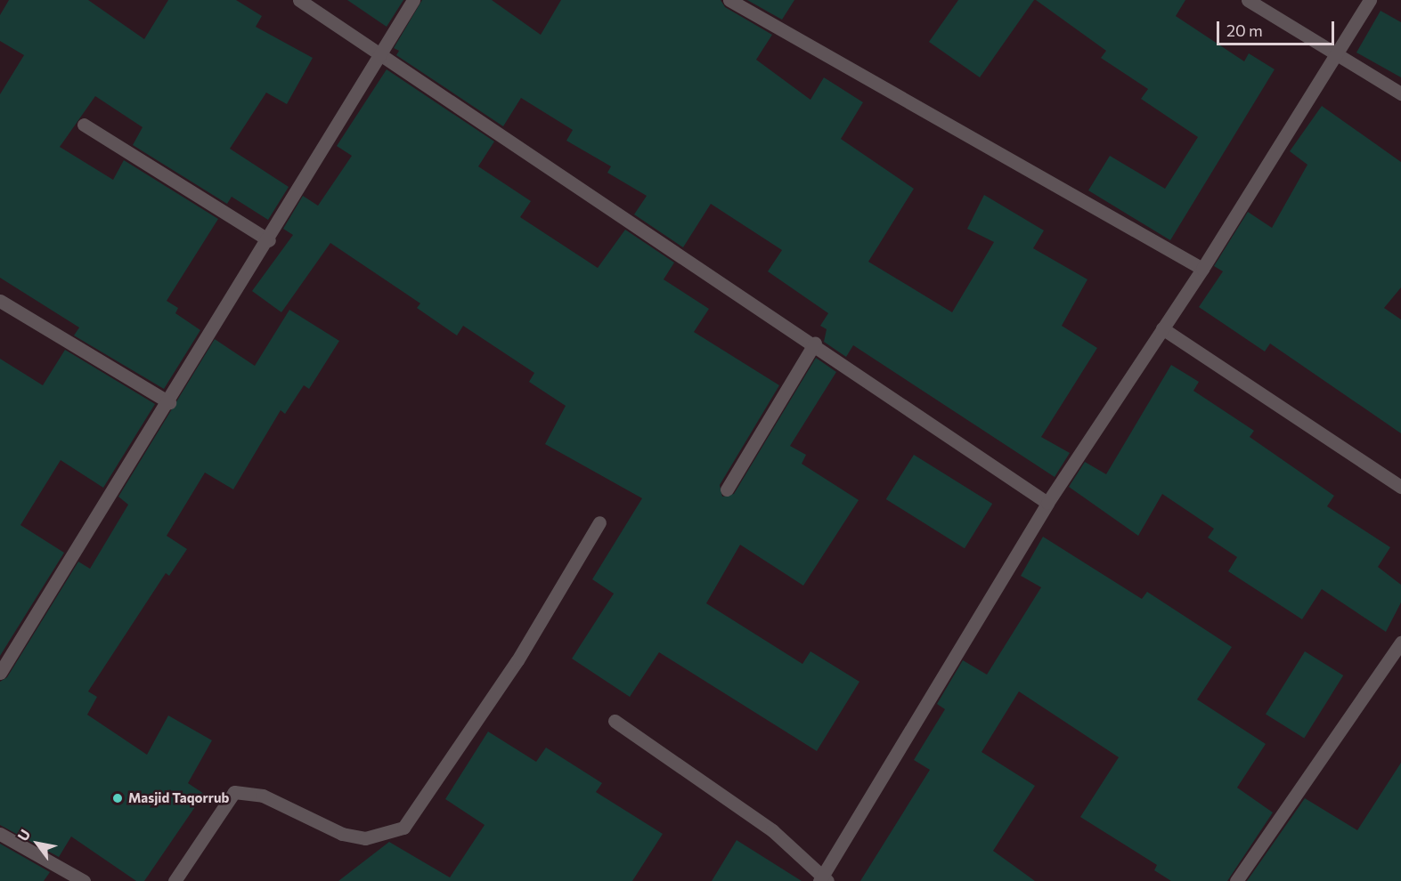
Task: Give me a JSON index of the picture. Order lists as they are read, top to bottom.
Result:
{
  "places": ["Masjid Taqorrub"],
  "scale_bar": "20 m",
  "north": "top left"
}
